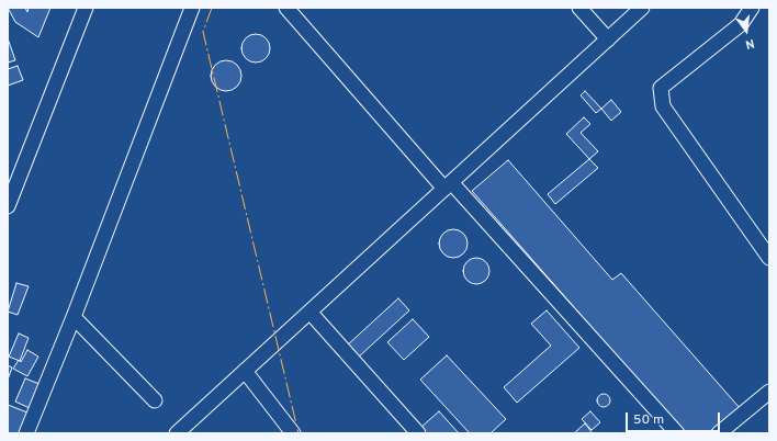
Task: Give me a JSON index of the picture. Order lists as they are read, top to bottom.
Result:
{
  "scale_bar": "50 m",
  "north": "bottom"
}
